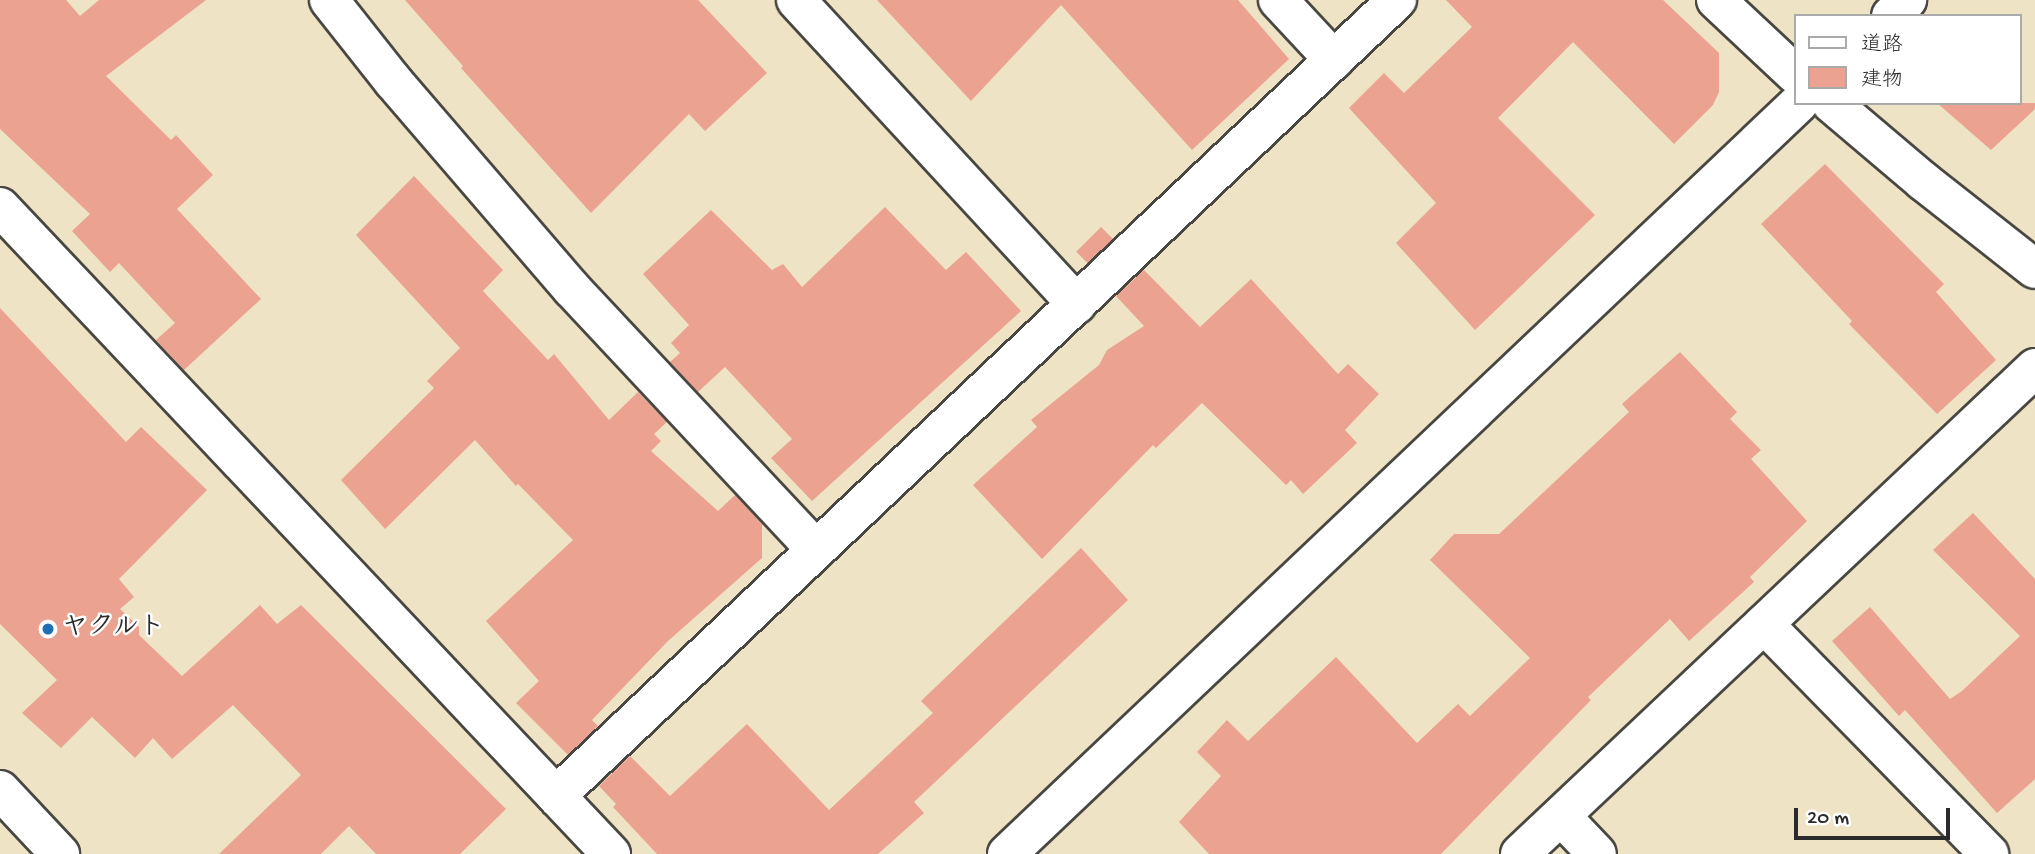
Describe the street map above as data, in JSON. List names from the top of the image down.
{
  "places": ["ヤクルト"],
  "legend": ["道路", "建物"],
  "scale_bar": "20 m"
}
